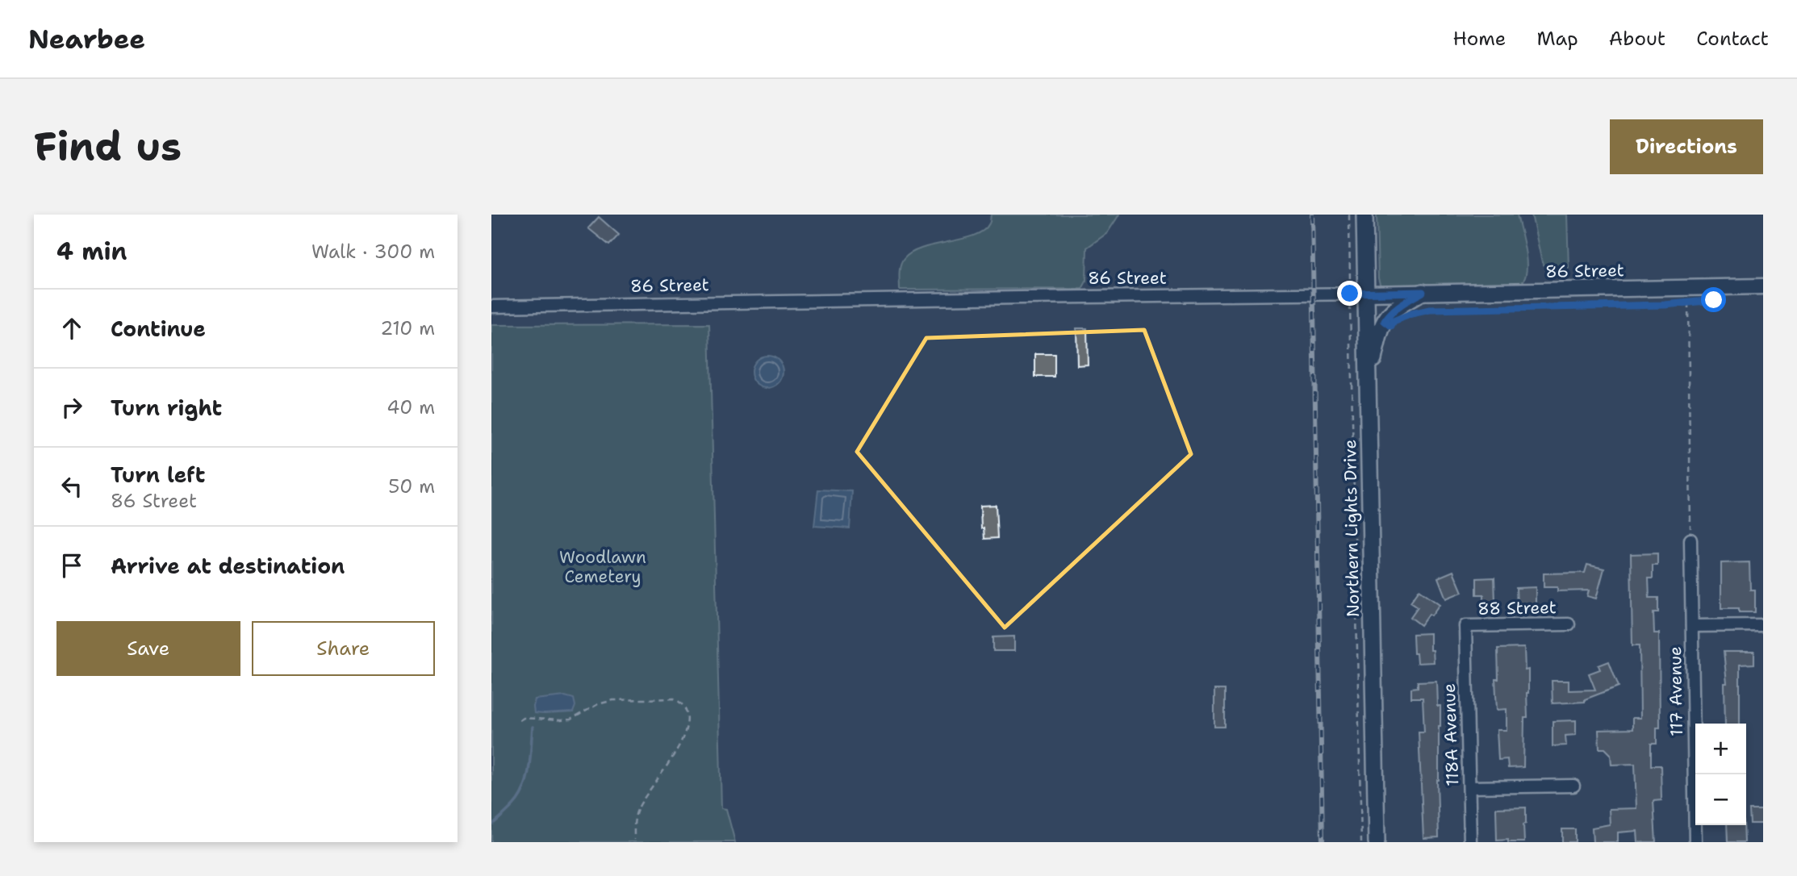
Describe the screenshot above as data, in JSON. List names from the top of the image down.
{
  "streets": {
    "main road": ["Northern Lights Drive"],
    "street": [
      "86 Street",
      "88 Street",
      "117 Avenue",
      "118A Avenue"
    ]
  },
  "crossings": [
    ["86 Street", "Northern Lights Drive"],
    ["88 Street", "118A Avenue"]
  ],
  "parks": ["Woodlawn Cemetery"],
  "page": {
    "header": "Nearbee",
    "nav": [
      "Home",
      "Map",
      "About",
      "Contact"
    ],
    "buttons": [
      "Directions",
      ["Save", "Share"]
    ],
    "title": "Find us",
    "heading": ["4 min", "Walk · 300 m"],
    "list": [
      ["Continue", "210 m"],
      ["Turn right", "40 m"],
      ["Turn left", "86 Street", "50 m"],
      "Arrive at destination"
    ],
    "map_buttons": ["+", "−"]
  }
}
